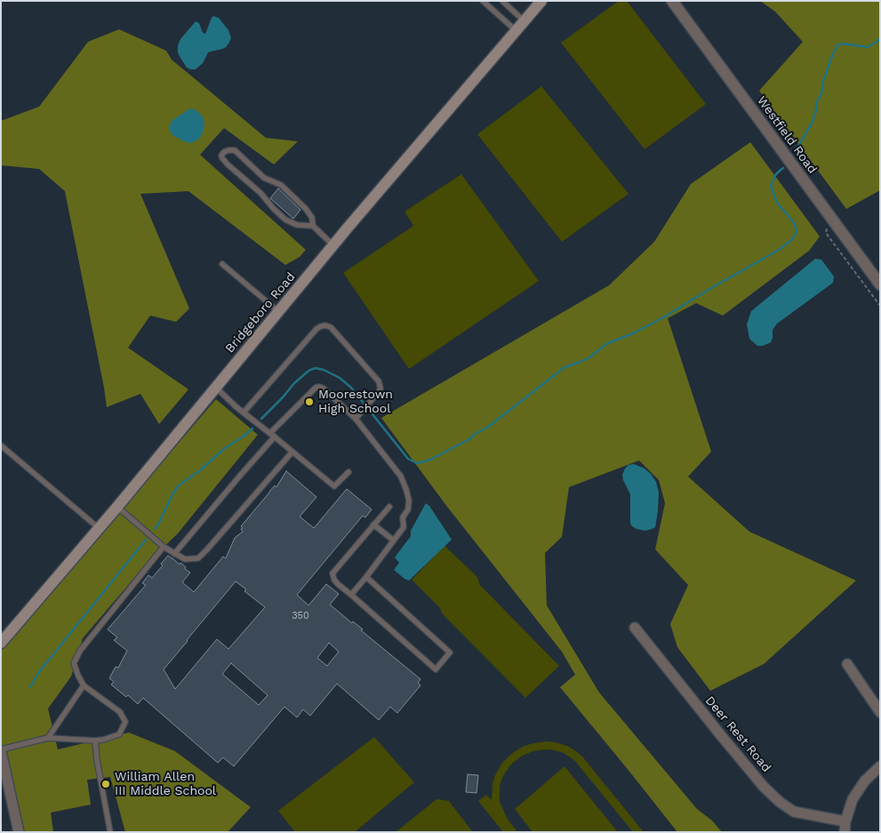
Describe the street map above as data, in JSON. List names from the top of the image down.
{
  "streets": {
    "main road": ["Bridgeboro Road"],
    "street": ["Westfield Road", "Deer Rest Road"]
  },
  "places": ["Moorestown High School", "William Allen III Middle School"],
  "house_numbers": ["350"]
}
